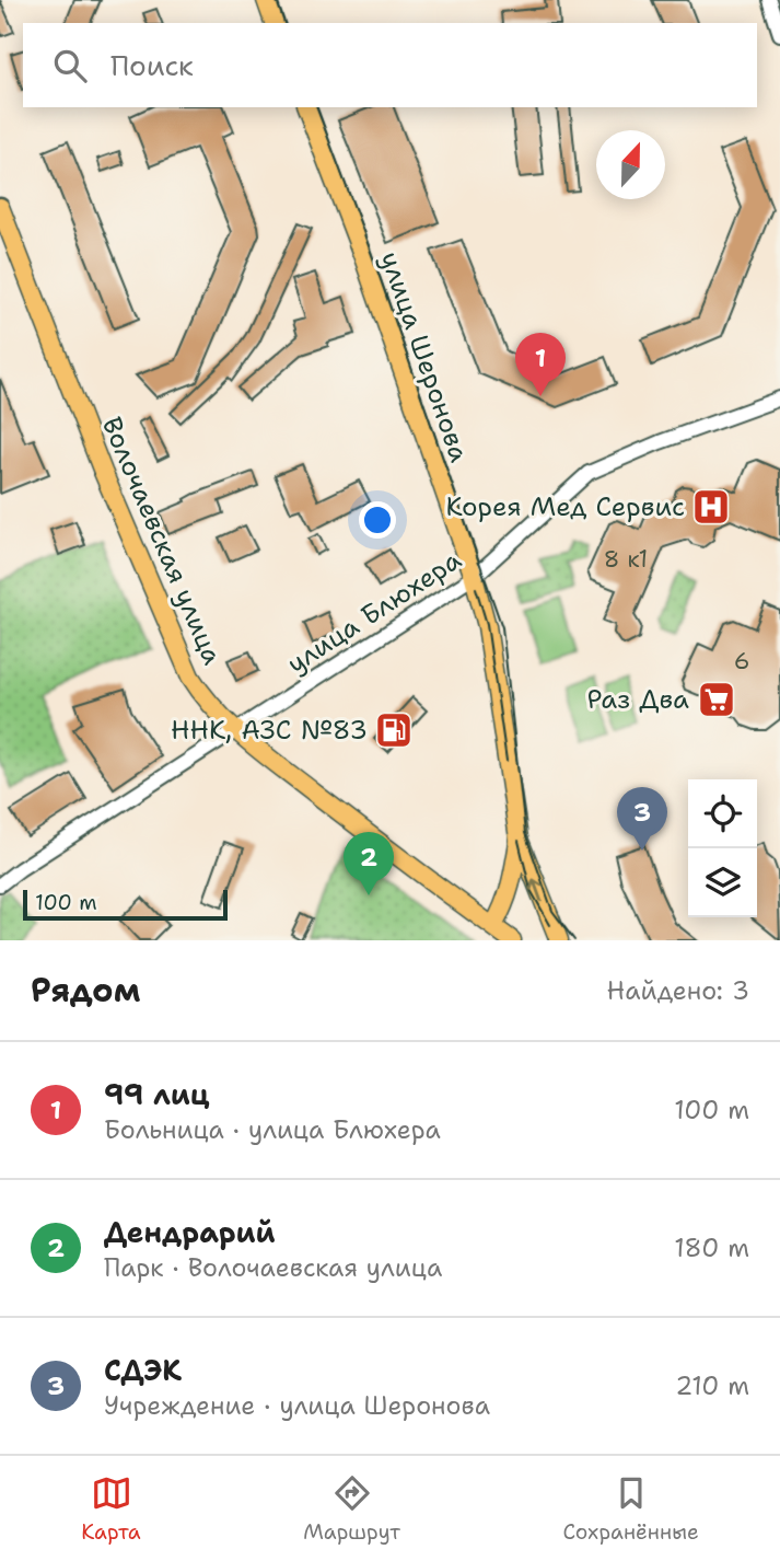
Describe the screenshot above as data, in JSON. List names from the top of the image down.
{
  "streets": {
    "main road": ["улица Шеронова", "Волочаевская улица"],
    "street": ["улица Блюхера"]
  },
  "crossings": [
    ["улица Шеронова", "улица Блюхера"],
    ["Волочаевская улица", "улица Блюхера"]
  ],
  "places": {
    "hospital": ["Корея Мед Сервис"],
    "supermarket": ["Раз Два"],
    "fuel station": ["ННК, АЗС №83"]
  },
  "house_numbers": ["8 к1", "6"],
  "scale_bar": "100 m",
  "north": "top",
  "page": {
    "search": "Поиск",
    "pins": ["1", "3", "2"],
    "scale": "100 m",
    "heading": ["Рядом", "Найдено: 3"],
    "list": [
      {
        "mark": "1",
        "name": "99 лиц",
        "note": "Больница · улица Блюхера",
        "value": "100 m"
      },
      {
        "mark": "2",
        "name": "Дендрарий",
        "note": "Парк · Волочаевская улица",
        "value": "180 m"
      },
      {
        "mark": "3",
        "name": "СДЭК",
        "note": "Учреждение · улица Шеронова",
        "value": "210 m"
      }
    ],
    "nav": ["Карта", "Маршрут", "Сохранённые"]
  }
}
